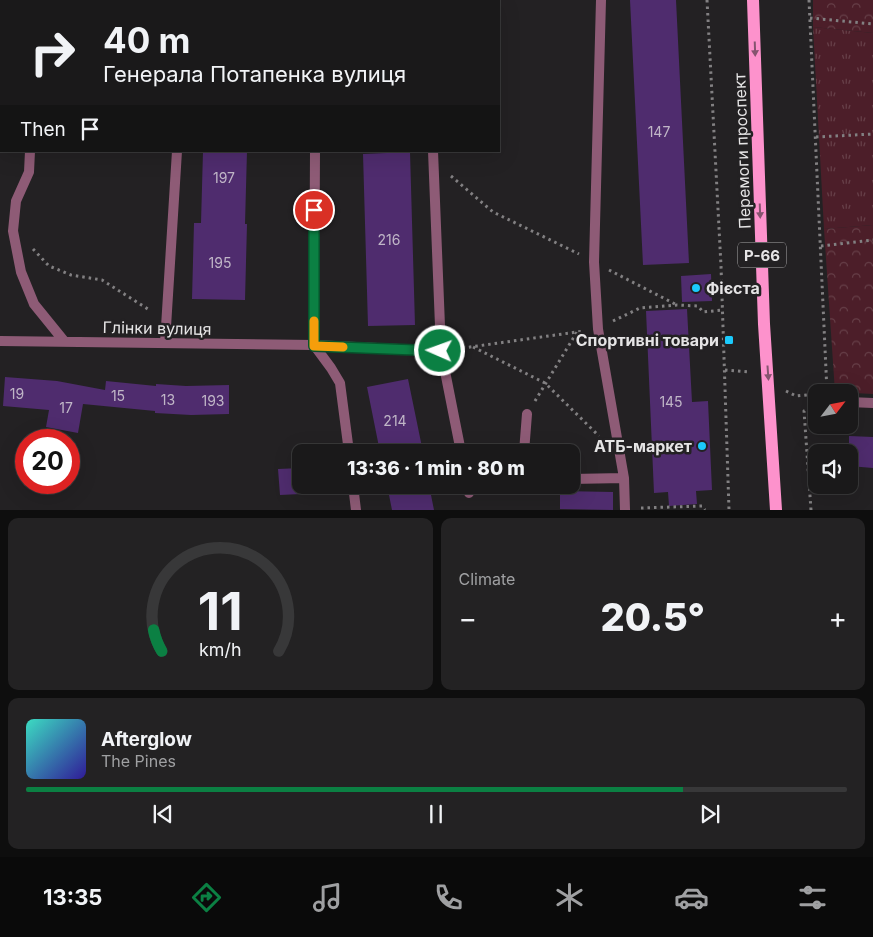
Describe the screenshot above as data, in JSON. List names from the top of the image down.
{
  "streets": {
    "main road": ["Перемоги проспект", "Р-66"],
    "street": ["Глінки вулиця"]
  },
  "one_way": ["Перемоги проспект"],
  "places": {
    "other": ["Фієста", "АТБ-маркет"],
    "transit": ["Спортивні товари"]
  },
  "house_numbers": [
    "147",
    "197",
    "216",
    "195",
    "19",
    "15",
    "13",
    "193",
    "145",
    "17",
    "214"
  ],
  "north": "top right",
  "page": {
    "turn": ["40 m", "Генерала Потапенка вулиця"],
    "then": "Then",
    "limit": "20",
    "trip": "13:36 · 1 min · 80 m",
    "tile": "Climate",
    "heat": ["−", "20.5°", "+"],
    "song": ["Afterglow", "The Pines"],
    "tabs": "13:35",
    "gauge": ["11", "km/h"]
  }
}
